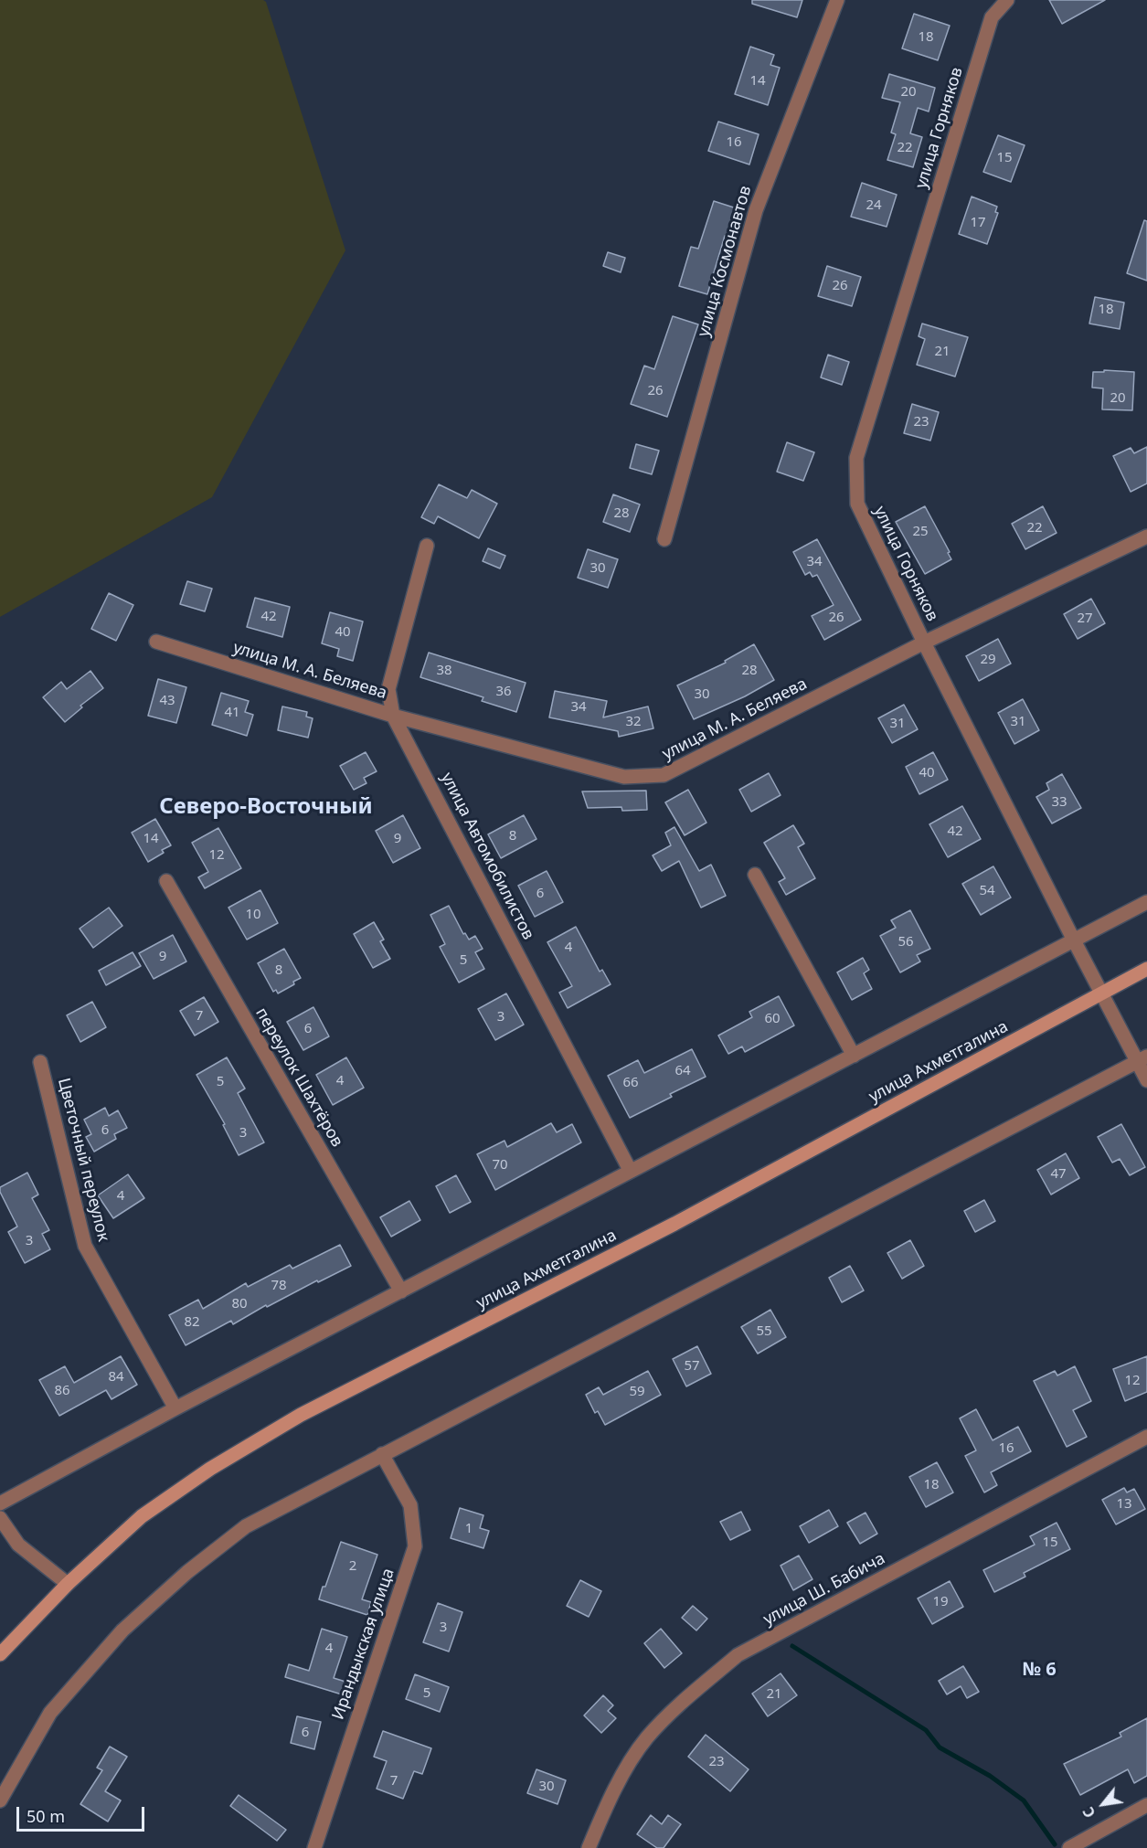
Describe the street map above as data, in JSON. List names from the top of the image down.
{
  "streets": {
    "main road": ["улица Ахметгалина"],
    "street": [
      "улица Горняков",
      "улица Космонавтов",
      "улица М. А. Беляева",
      "улица Автомобилистов",
      "переулок Шахтёров",
      "Цветочный переулок",
      "улица Ш. Бабича",
      "Ирандыкская улица"
    ]
  },
  "crossings": [
    ["улица Горняков", "улица М. А. Беляева"],
    ["улица Горняков", "улица Ахметгалина"],
    ["улица М. А. Беляева", "улица Автомобилистов"]
  ],
  "districts": ["Северо-Восточный", "№ 6"],
  "house_numbers": [
    "18",
    "14",
    "20",
    "16",
    "22",
    "15",
    "24",
    "17",
    "26",
    "18",
    "21",
    "26",
    "20",
    "23",
    "28",
    "22",
    "25",
    "34",
    "30",
    "42",
    "26",
    "27",
    "40",
    "29",
    "38",
    "28",
    "36",
    "30",
    "43",
    "34",
    "41",
    "32",
    "31",
    "31",
    "40",
    "33",
    "42",
    "8",
    "14",
    "9",
    "12",
    "54",
    "6",
    "10",
    "56",
    "4",
    "9",
    "5",
    "8",
    "7",
    "3",
    "60",
    "6",
    "64",
    "4",
    "5",
    "66",
    "6",
    "3",
    "70",
    "47",
    "4",
    "3",
    "78",
    "80",
    "82",
    "55",
    "57",
    "84",
    "12",
    "86",
    "59",
    "16",
    "18",
    "13",
    "1",
    "15",
    "2",
    "19",
    "3",
    "4",
    "5",
    "21",
    "6",
    "23",
    "7",
    "30"
  ],
  "scale_bar": "50 m",
  "north": "bottom left"
}
